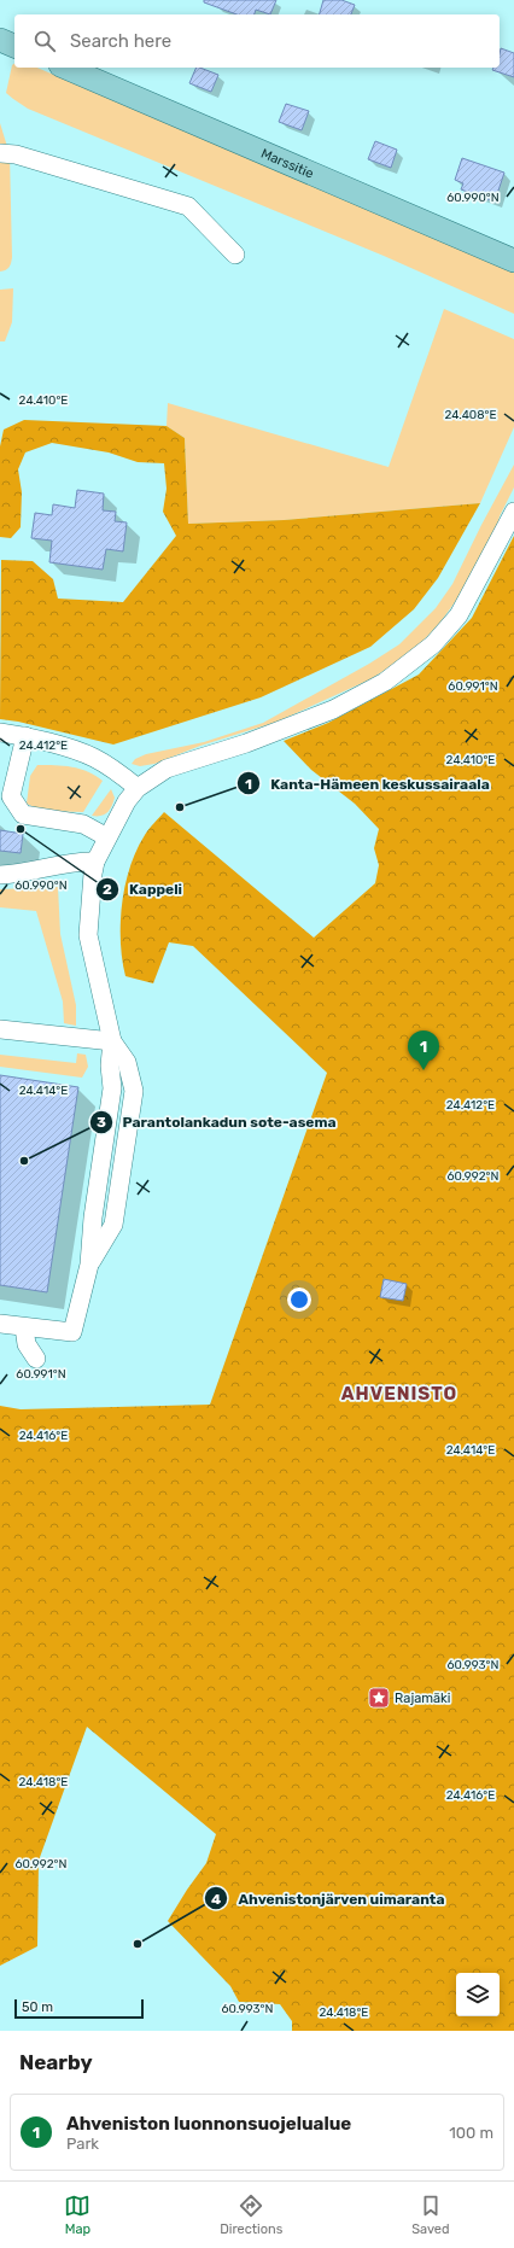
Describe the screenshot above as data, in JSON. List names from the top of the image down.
{
  "streets": {
    "main road": ["Marssitie"]
  },
  "districts": ["AHVENISTO"],
  "places": {
    "other": [
      "Kanta-Hämeen keskussairaala",
      "Kappeli",
      "Parantolankadun sote-asema",
      "Ahvenistonjärven uimaranta"
    ],
    "place": ["Rajamäki"]
  },
  "scale_bar": "50 m",
  "page": {
    "search": "Search here",
    "pins": "1",
    "scale": "50 m",
    "heading": "Nearby",
    "list": [
      {
        "mark": "1",
        "name": "Ahveniston luonnonsuojelualue",
        "note": "Park",
        "value": "100 m"
      }
    ],
    "nav": ["Map", "Directions", "Saved"]
  },
  "coordinates": [
    "60.990°N",
    "24.410°E",
    "24.408°E",
    "60.991°N",
    "24.412°E",
    "24.414°E",
    "60.992°N",
    "24.416°E",
    "60.993°N",
    "24.418°E"
  ]
}
